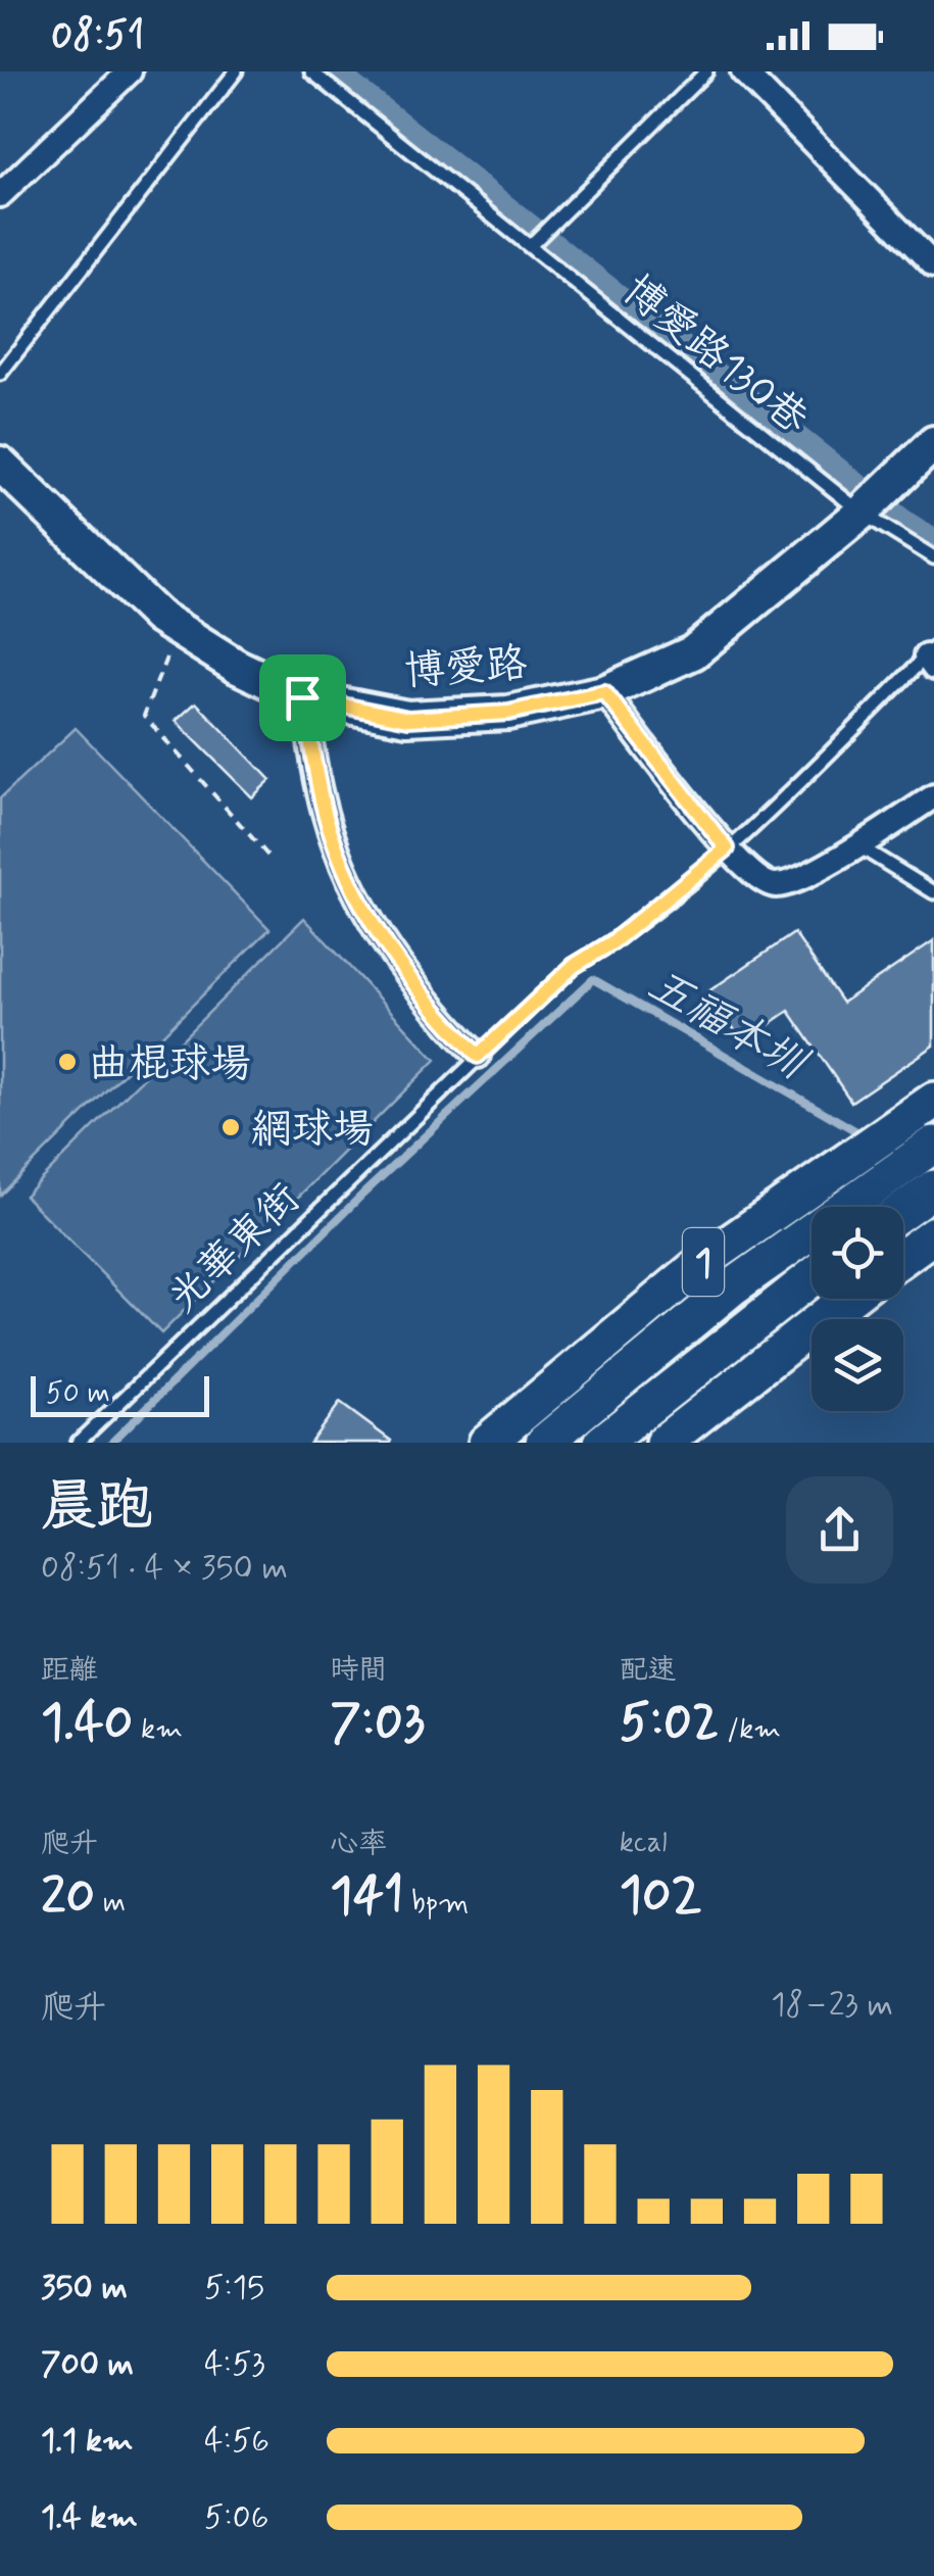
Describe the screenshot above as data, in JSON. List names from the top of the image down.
{
  "streets": {
    "main road": ["1"],
    "street": ["博愛路"],
    "lane": ["博愛路130巷", "光華東街"]
  },
  "crossings": [
    ["博愛路130巷", "博愛路"]
  ],
  "water": ["五福本圳"],
  "places": ["曲棍球場", "網球場"],
  "scale_bar": "50 m",
  "page": {
    "status": "08:51",
    "scale": "50 m",
    "heading": ["晨跑", "08:51 · 4 × 350 m"],
    "stats": [
      ["距離", "1.40 km"],
      ["時間", "7:03"],
      ["配速", "5:02 /km"],
      ["爬升", "20 m"],
      ["心率", "141 bpm"],
      ["kcal", "102"]
    ],
    "chart": ["爬升", "18–23 m"],
    "list": [
      {
        "name": "350 m",
        "note": "5:15"
      },
      {
        "name": "700 m",
        "note": "4:53"
      },
      {
        "name": "1.1 km",
        "note": "4:56"
      },
      {
        "name": "1.4 km",
        "note": "5:06"
      }
    ]
  }
}
